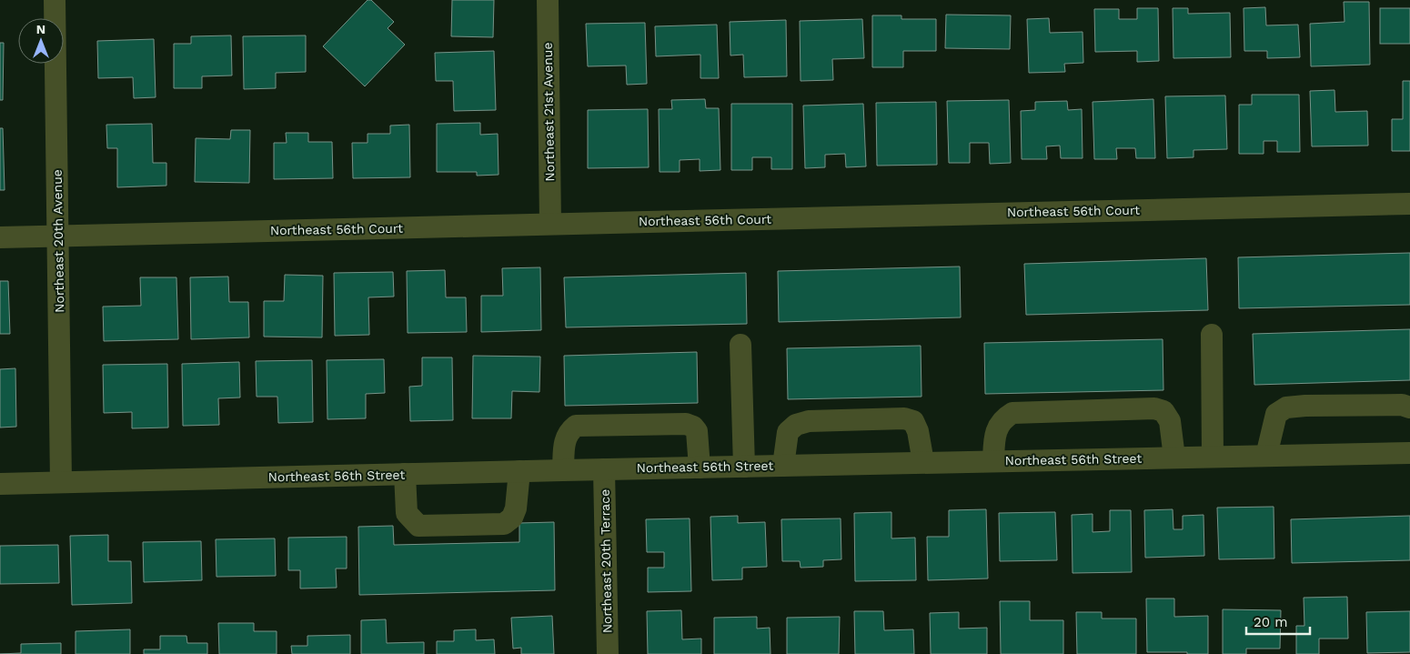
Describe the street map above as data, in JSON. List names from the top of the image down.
{
  "streets": {
    "street": [
      "Northeast 21st Avenue",
      "Northeast 56th Court",
      "Northeast 20th Avenue",
      "Northeast 56th Street",
      "Northeast 20th Terrace"
    ]
  },
  "crossings": [
    ["Northeast 21st Avenue", "Northeast 56th Court"],
    ["Northeast 56th Court", "Northeast 20th Avenue"],
    ["Northeast 20th Avenue", "Northeast 56th Street"],
    ["Northeast 56th Street", "Northeast 20th Terrace"]
  ],
  "scale_bar": "20 m",
  "north": "top"
}
